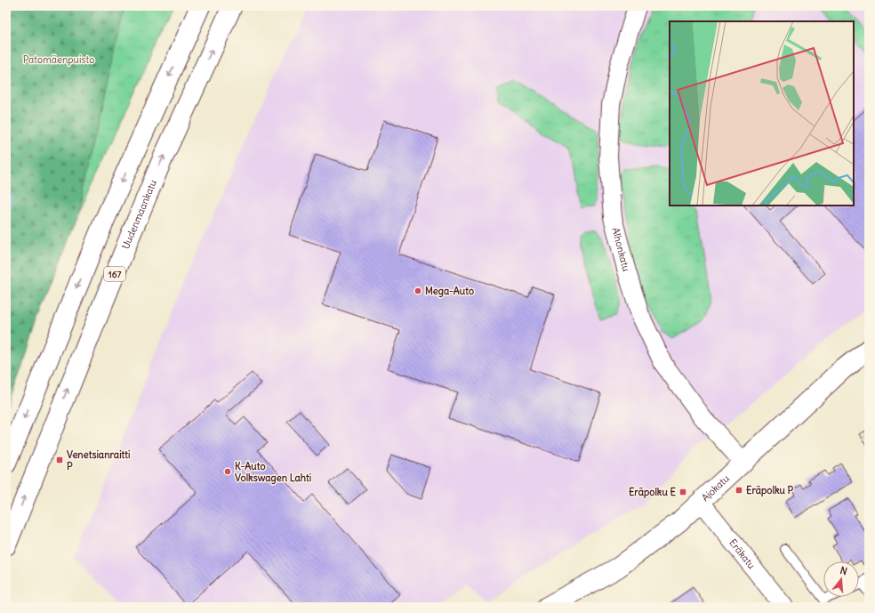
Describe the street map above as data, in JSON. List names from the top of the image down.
{
  "streets": {
    "main road": ["Uudenmaankatu", "167", "Ajokatu"],
    "street": ["Alhonkatu", "Eräkatu"]
  },
  "crossings": [
    ["Alhonkatu", "Ajokatu"],
    ["Ajokatu", "Eräkatu"]
  ],
  "parks": ["Patomäenpuisto"],
  "places": {
    "other": ["Mega-Auto", "K-Auto Volkswagen Lahti"],
    "transit": ["Venetsianraitti P", "Eräpolku P", "Eräpolku E"]
  },
  "north": "top"
}
